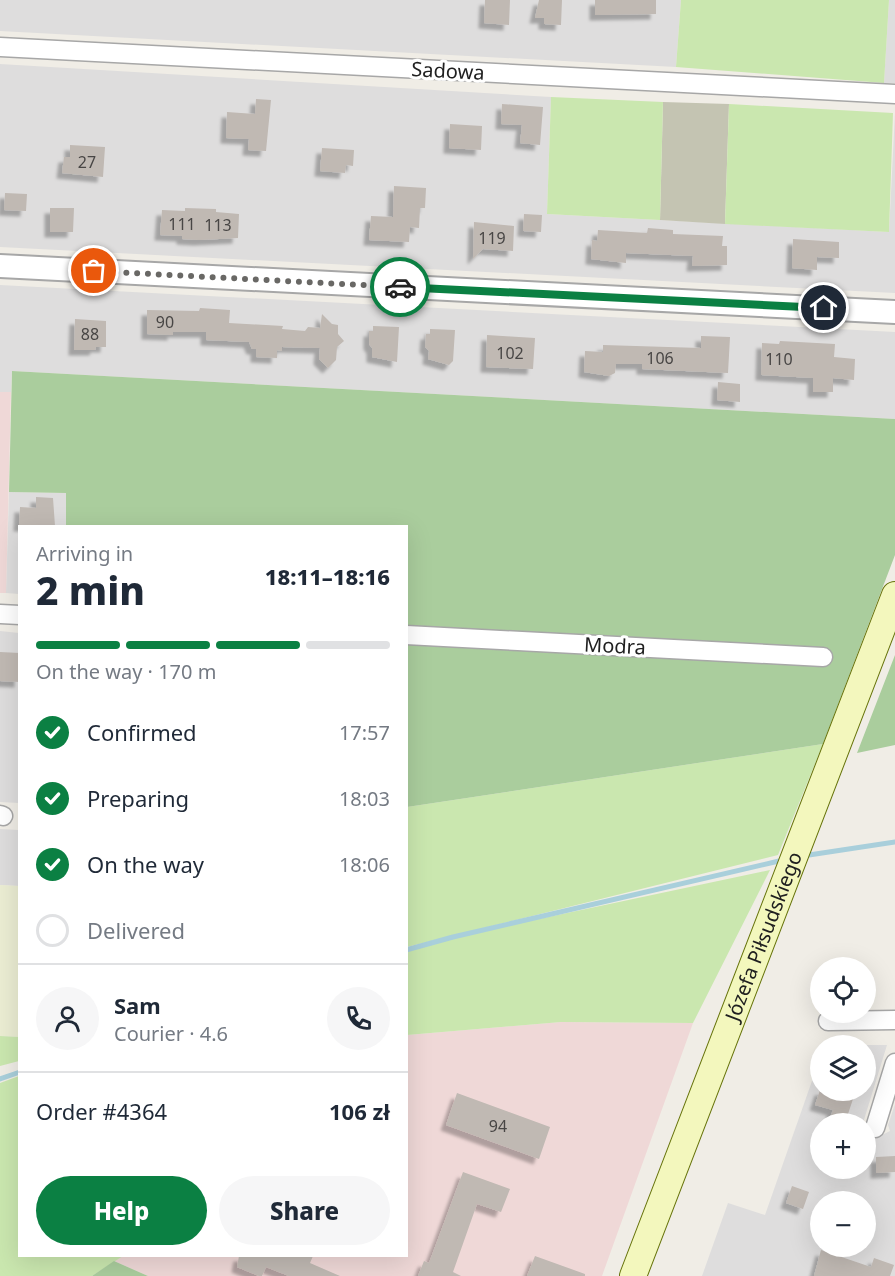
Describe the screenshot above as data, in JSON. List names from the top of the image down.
{
  "streets": {
    "main road": ["Józefa Piłsudskiego"],
    "street": ["Sadowa", "Modra"]
  },
  "house_numbers": [
    "27",
    "111",
    "113",
    "119",
    "90",
    "88",
    "102",
    "106",
    "110",
    "94"
  ],
  "page": {
    "heading": ["2 min", "Arriving in", "18:11–18:16"],
    "panel": [
      "Sam",
      "Courier · 4.6",
      "Order #4364",
      "106 zł"
    ],
    "bar": "On the way · 170 m",
    "list": [
      ["Confirmed", "17:57"],
      ["Preparing", "18:03"],
      ["On the way", "18:06"],
      "Delivered"
    ],
    "map_buttons": ["+", "−"],
    "buttons": ["Help", "Share"]
  }
}
